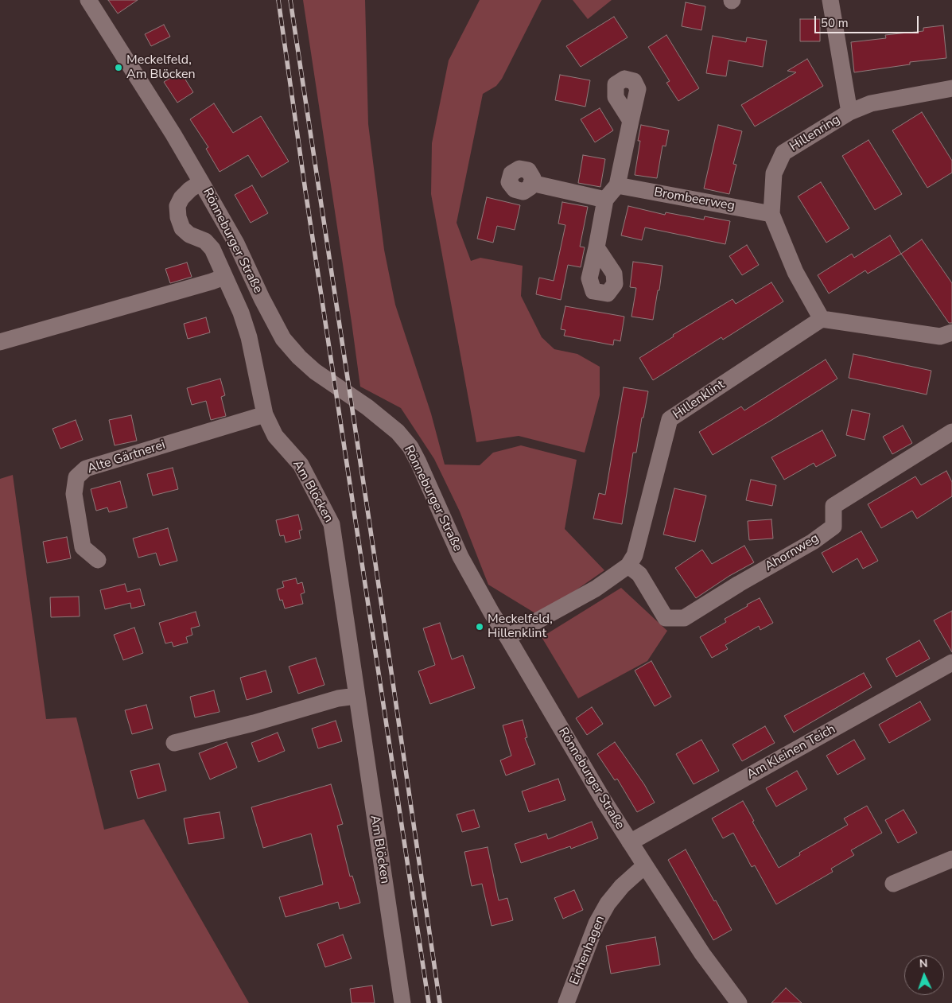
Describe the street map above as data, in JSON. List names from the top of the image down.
{
  "streets": {
    "street": [
      "Hillenring",
      "Brombeerweg",
      "Rönneburger Straße",
      "Hillenklint",
      "Alte Gärtnerei",
      "Am Blöcken",
      "Ahornweg",
      "Am Kleinen Teich",
      "Eichenhagen"
    ]
  },
  "crossings": [
    ["Hillenring", "Brombeerweg"],
    ["Hillenring", "Hillenklint"],
    ["Rönneburger Straße", "Hillenklint"],
    ["Rönneburger Straße", "Am Blöcken"],
    ["Rönneburger Straße", "Am Kleinen Teich"],
    ["Rönneburger Straße", "Eichenhagen"],
    ["Hillenklint", "Ahornweg"],
    ["Alte Gärtnerei", "Am Blöcken"]
  ],
  "places": ["Meckelfeld, Am Blöcken", "Meckelfeld, Hillenklint"],
  "scale_bar": "50 m",
  "north": "top"
}
